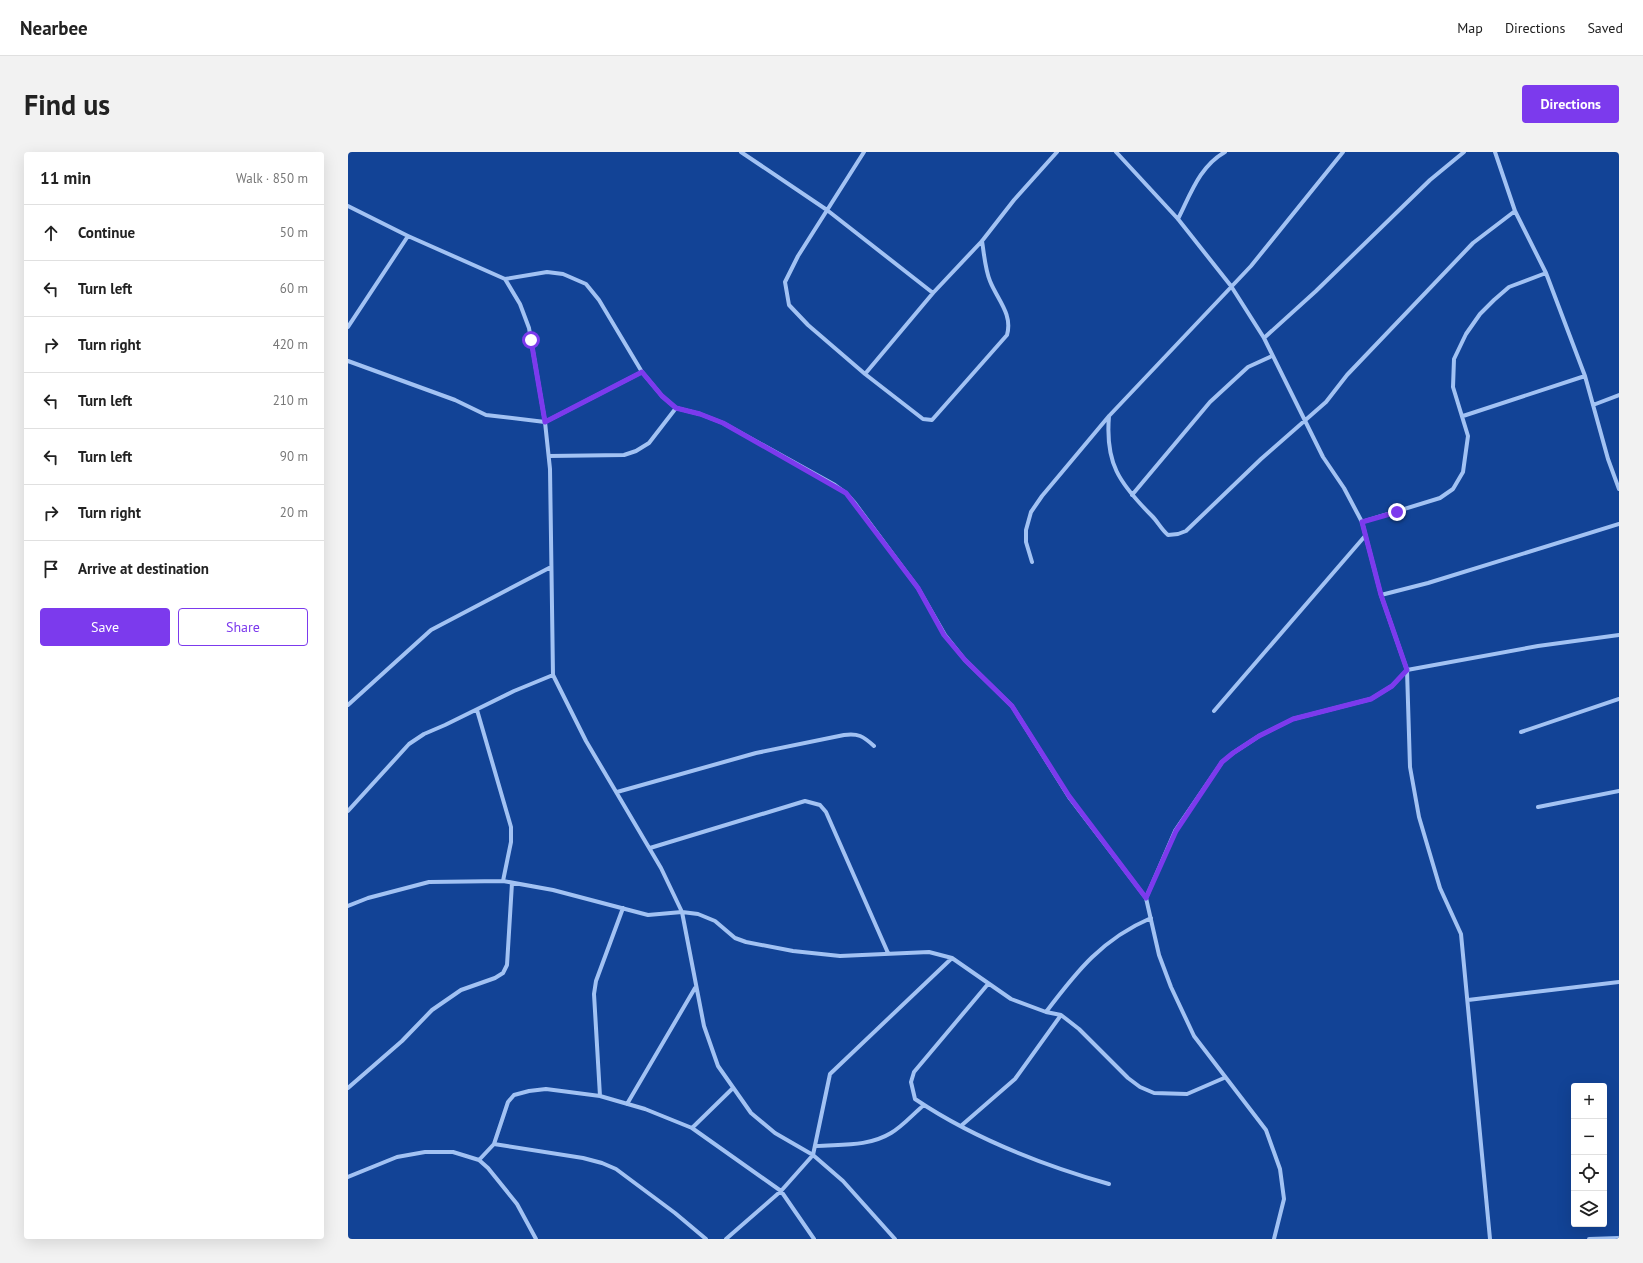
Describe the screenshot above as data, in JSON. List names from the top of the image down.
{
  "page": {
    "header": "Nearbee",
    "nav": ["Map", "Directions", "Saved"],
    "buttons": [
      "Directions",
      ["Save", "Share"]
    ],
    "title": "Find us",
    "heading": ["11 min", "Walk · 850 m"],
    "list": [
      ["Continue", "50 m"],
      ["Turn left", "60 m"],
      ["Turn right", "420 m"],
      ["Turn left", "210 m"],
      ["Turn left", "90 m"],
      ["Turn right", "20 m"],
      "Arrive at destination"
    ],
    "map_buttons": ["+", "−"]
  }
}
